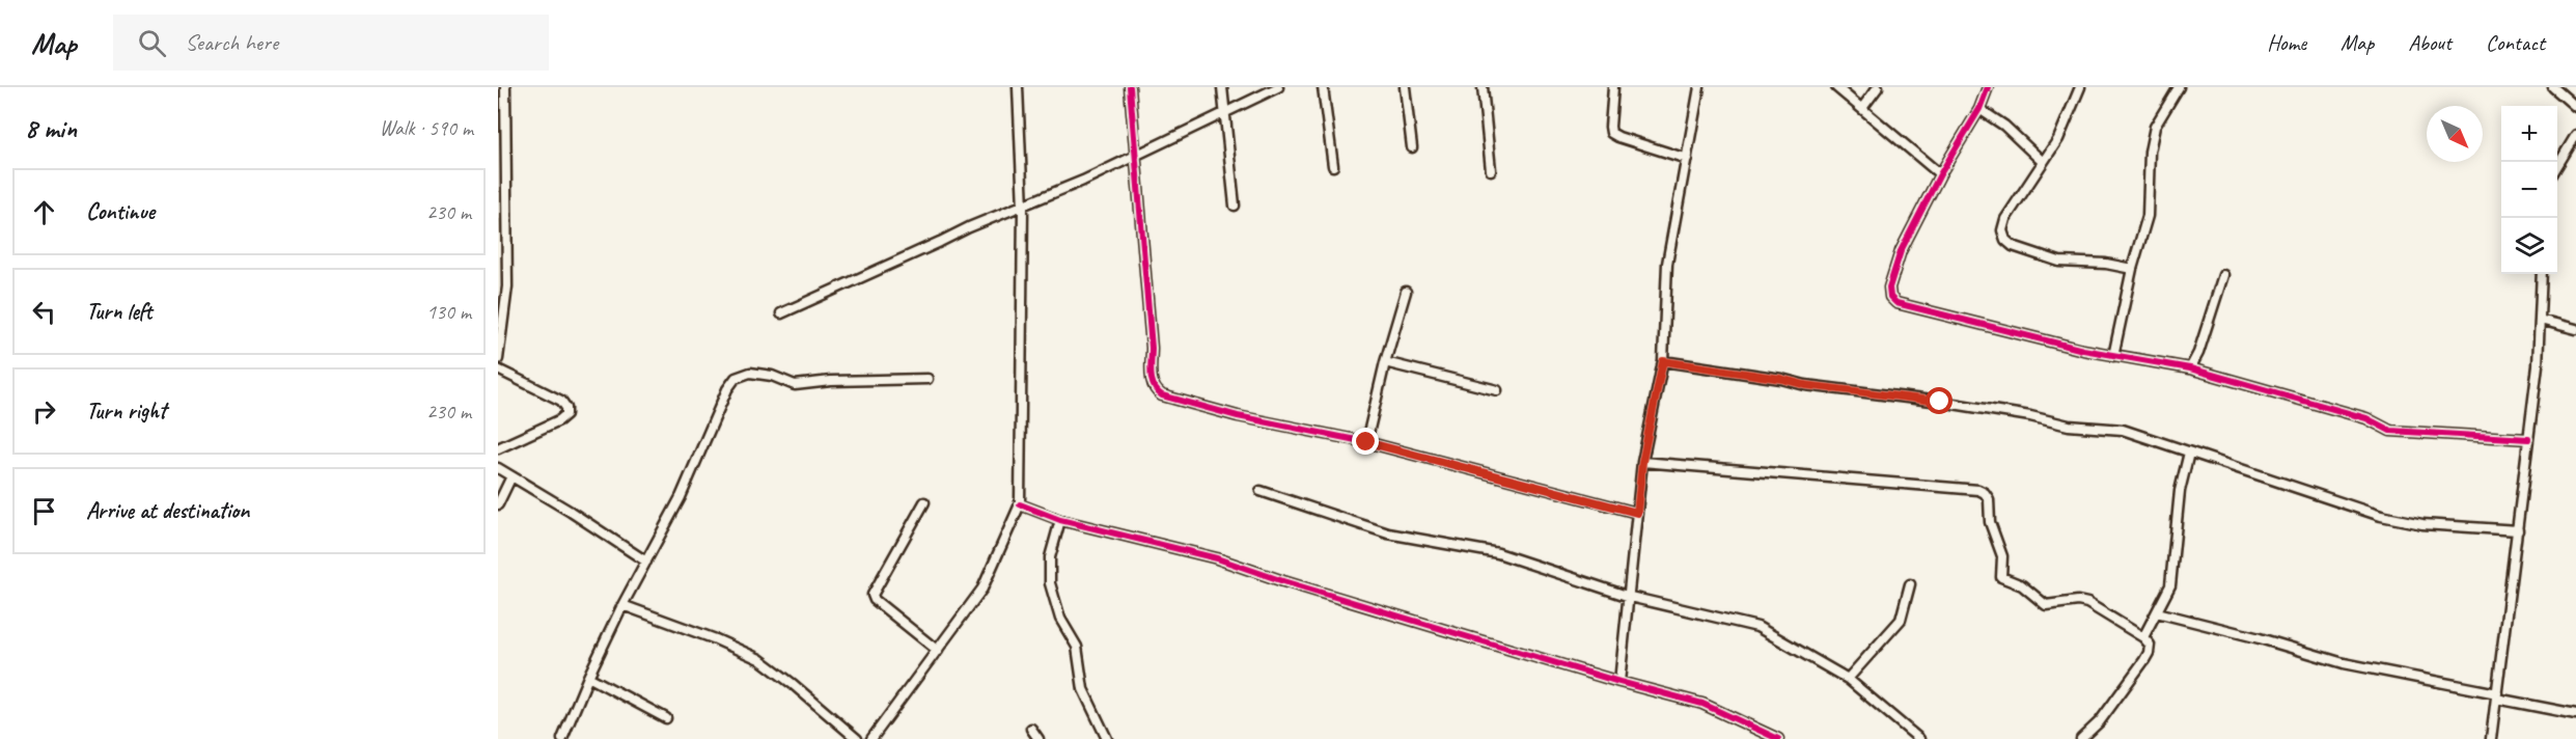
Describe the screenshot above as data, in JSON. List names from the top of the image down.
{
  "north": "bottom right",
  "page": {
    "header": "Map",
    "search": "Search here",
    "nav": [
      "Home",
      "Map",
      "About",
      "Contact"
    ],
    "heading": ["8 min", "Walk · 590 m"],
    "map_buttons": ["+", "−"],
    "list": [
      ["Continue", "230 m"],
      ["Turn left", "130 m"],
      ["Turn right", "230 m"],
      "Arrive at destination"
    ]
  }
}
